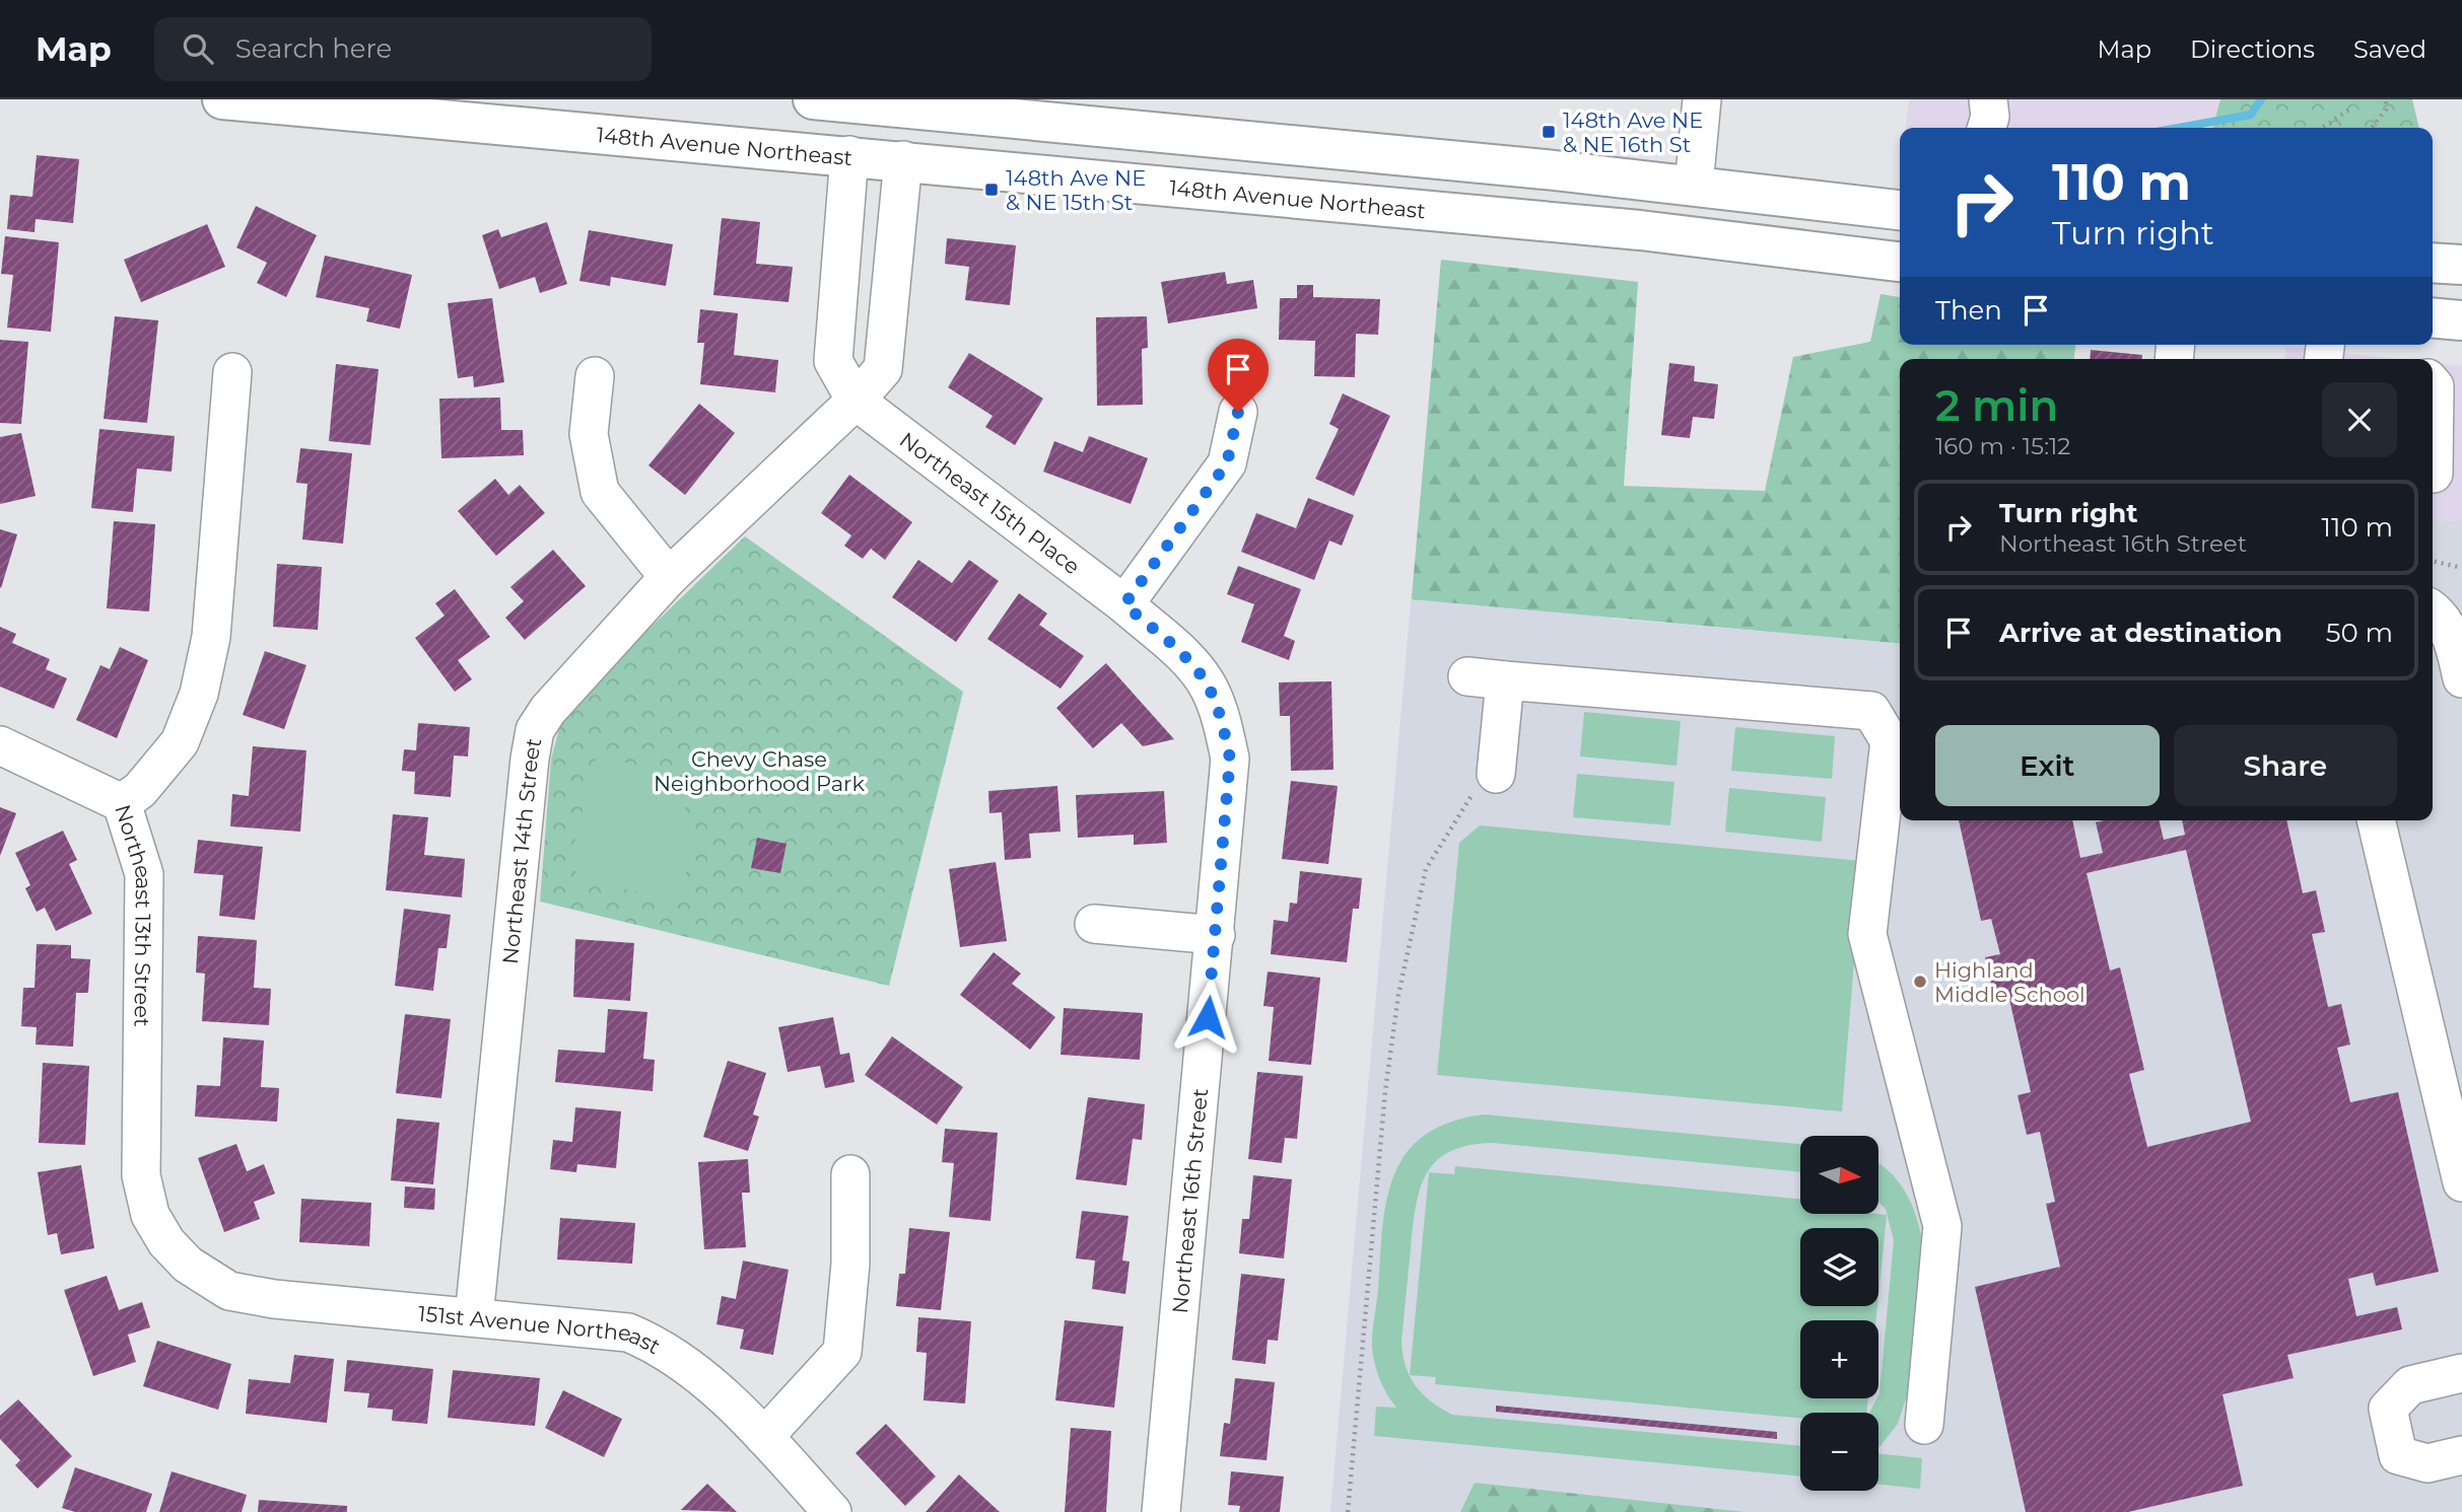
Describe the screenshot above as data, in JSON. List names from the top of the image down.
{
  "streets": {
    "main road": ["148th Avenue Northeast"],
    "street": [
      "Northeast 15th Place",
      "Northeast 14th Street",
      "Northeast 13th Street",
      "Northeast 16th Street",
      "151st Avenue Northeast"
    ]
  },
  "crossings": [
    ["148th Avenue Northeast", "Northeast 14th Street"],
    ["Northeast 15th Place", "Northeast 14th Street"],
    ["Northeast 15th Place", "Northeast 16th Street"],
    ["Northeast 14th Street", "151st Avenue Northeast"],
    ["Northeast 13th Street", "151st Avenue Northeast"]
  ],
  "parks": ["Chevy Chase Neighborhood Park"],
  "places": {
    "transit": ["148th Ave NE & NE 16th St", "148th Ave NE & NE 15th St"],
    "other": ["Highland Middle School"]
  },
  "north": "right",
  "page": {
    "header": "Map",
    "search": "Search here",
    "nav": ["Map", "Directions", "Saved"],
    "turn": ["110 m", "Turn right"],
    "then": "Then",
    "heading": ["2 min", "160 m · 15:12"],
    "list": [
      {
        "name": "Turn right",
        "note": "Northeast 16th Street",
        "value": "110 m"
      },
      {
        "name": "Arrive at destination",
        "value": "50 m"
      }
    ],
    "buttons": ["Exit", "Share"],
    "map_buttons": ["+", "−"]
  }
}
